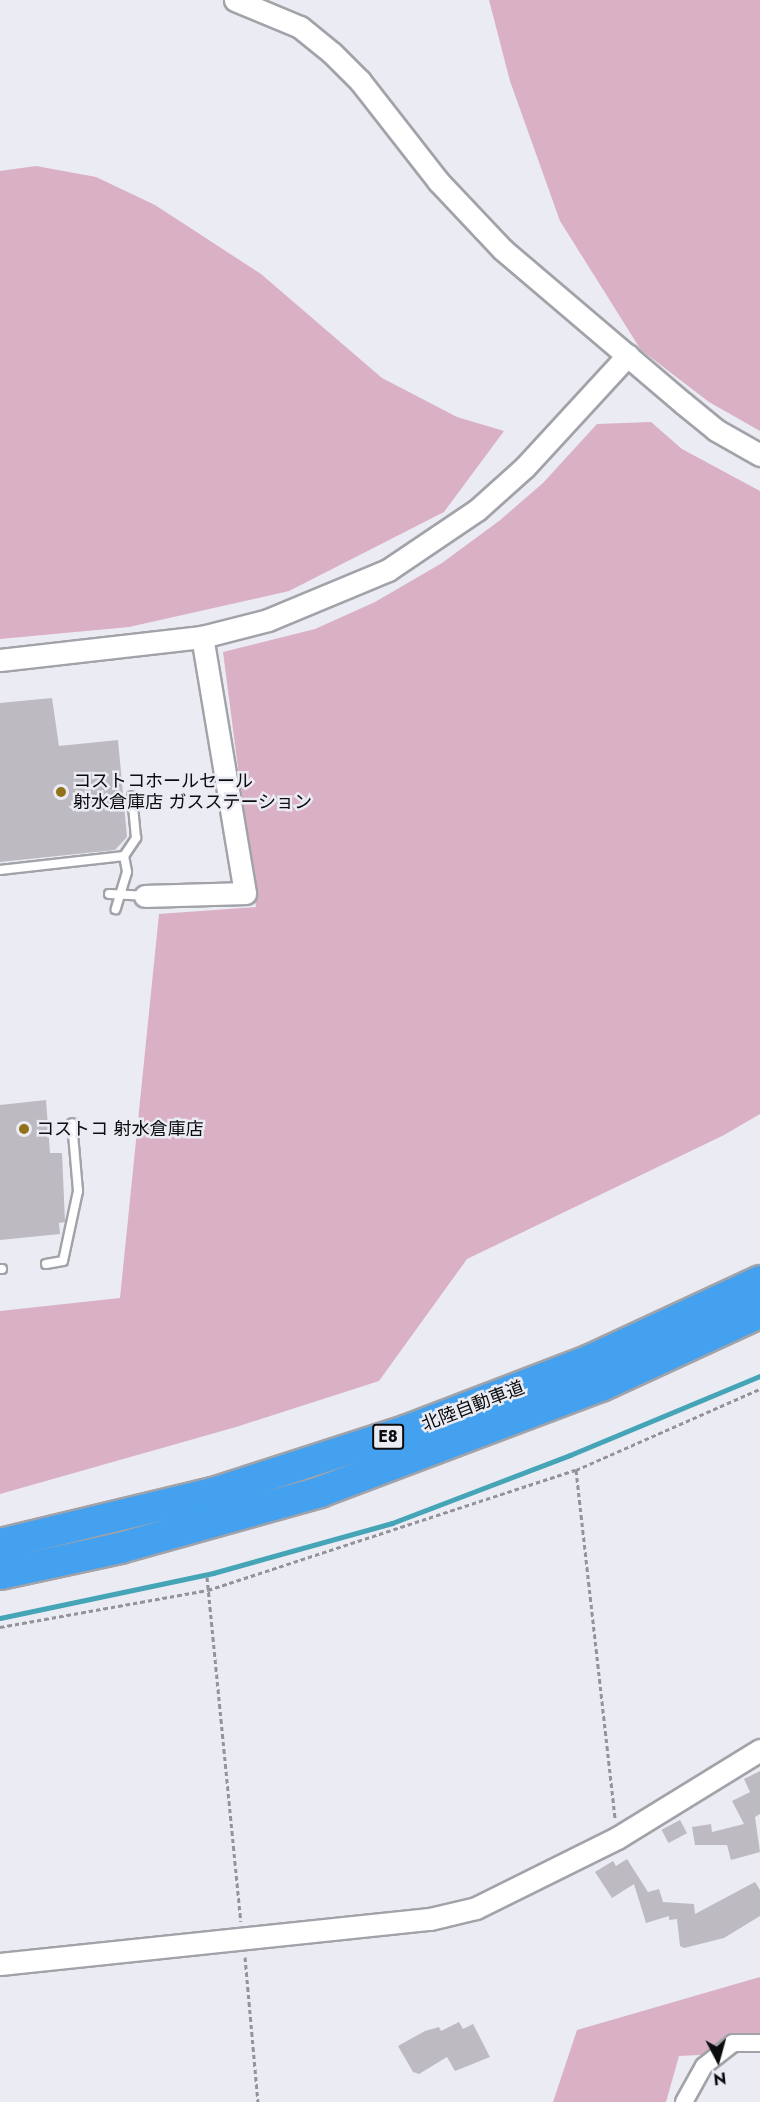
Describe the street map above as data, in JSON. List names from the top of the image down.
{
  "streets": {
    "highway": ["北陸自動車道", "E8"]
  },
  "places": ["コストコホールセール 射水倉庫店 ガスステーション", "コストコ 射水倉庫店"],
  "north": "bottom"
}
